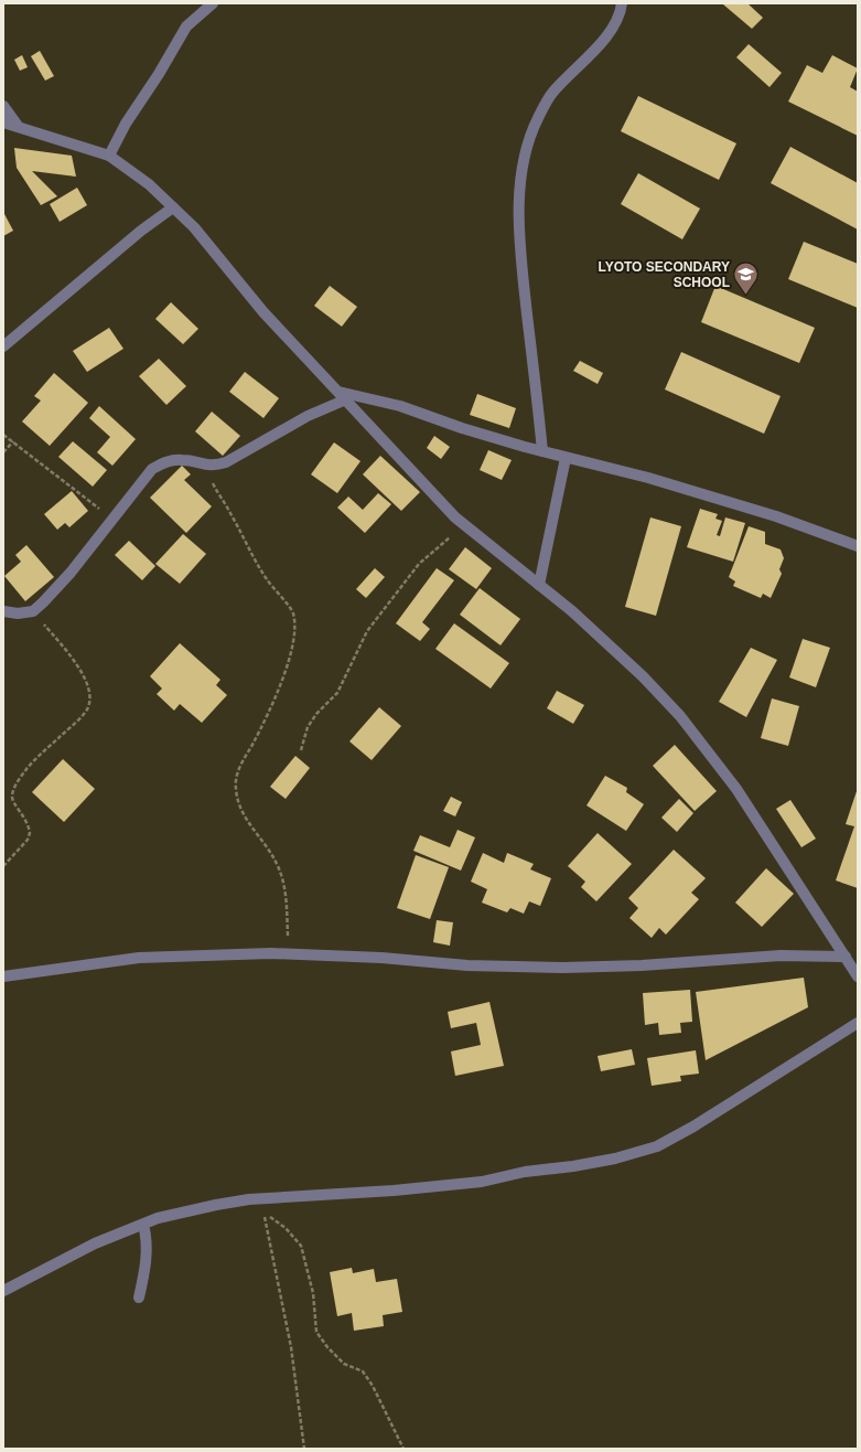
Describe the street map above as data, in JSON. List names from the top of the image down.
{
  "places": {
    "school or university": ["LYOTO SECONDARY SCHOOL"]
  }
}
